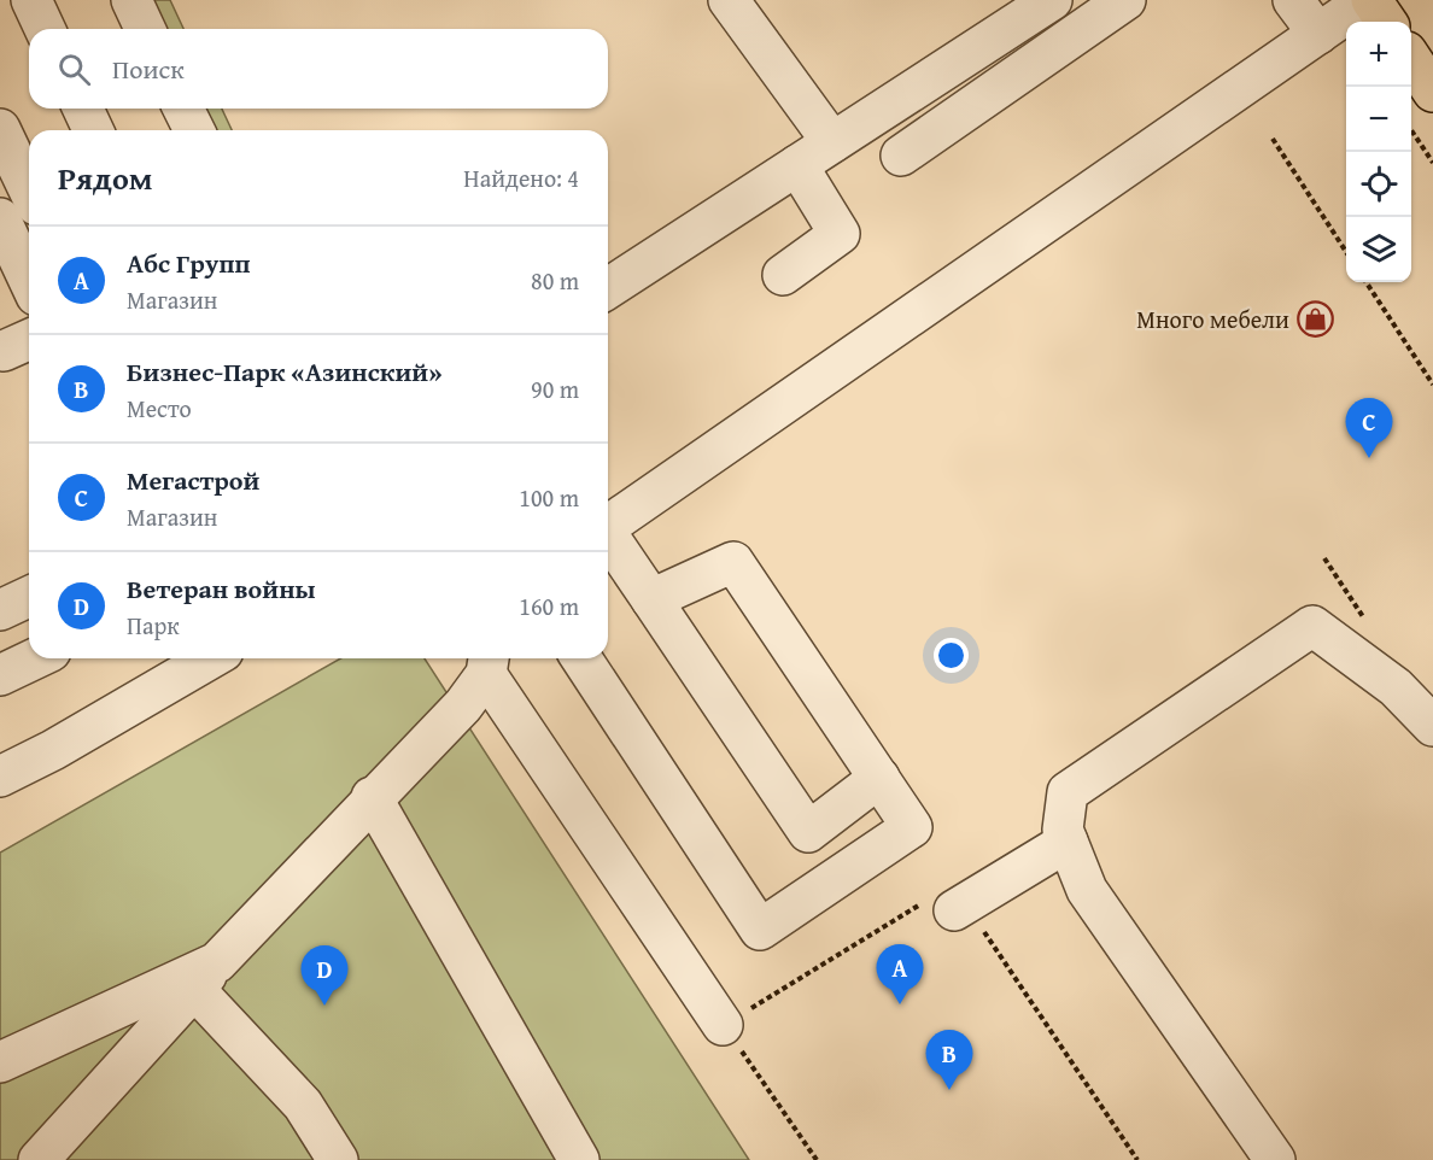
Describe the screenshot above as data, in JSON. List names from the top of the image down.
{
  "places": {
    "shop": ["Много мебели"]
  },
  "page": {
    "map_buttons": ["+", "−"],
    "search": "Поиск",
    "heading": ["Рядом", "Найдено: 4"],
    "list": [
      {
        "mark": "A",
        "name": "Абс Групп",
        "note": "Магазин",
        "value": "80 m"
      },
      {
        "mark": "B",
        "name": "Бизнес-Парк «Азинский»",
        "note": "Место",
        "value": "90 m"
      },
      {
        "mark": "C",
        "name": "Мегастрой",
        "note": "Магазин",
        "value": "100 m"
      },
      {
        "mark": "D",
        "name": "Ветеран войны",
        "note": "Парк",
        "value": "160 m"
      }
    ],
    "pins": [
      "C",
      "A",
      "D",
      "B"
    ]
  }
}
